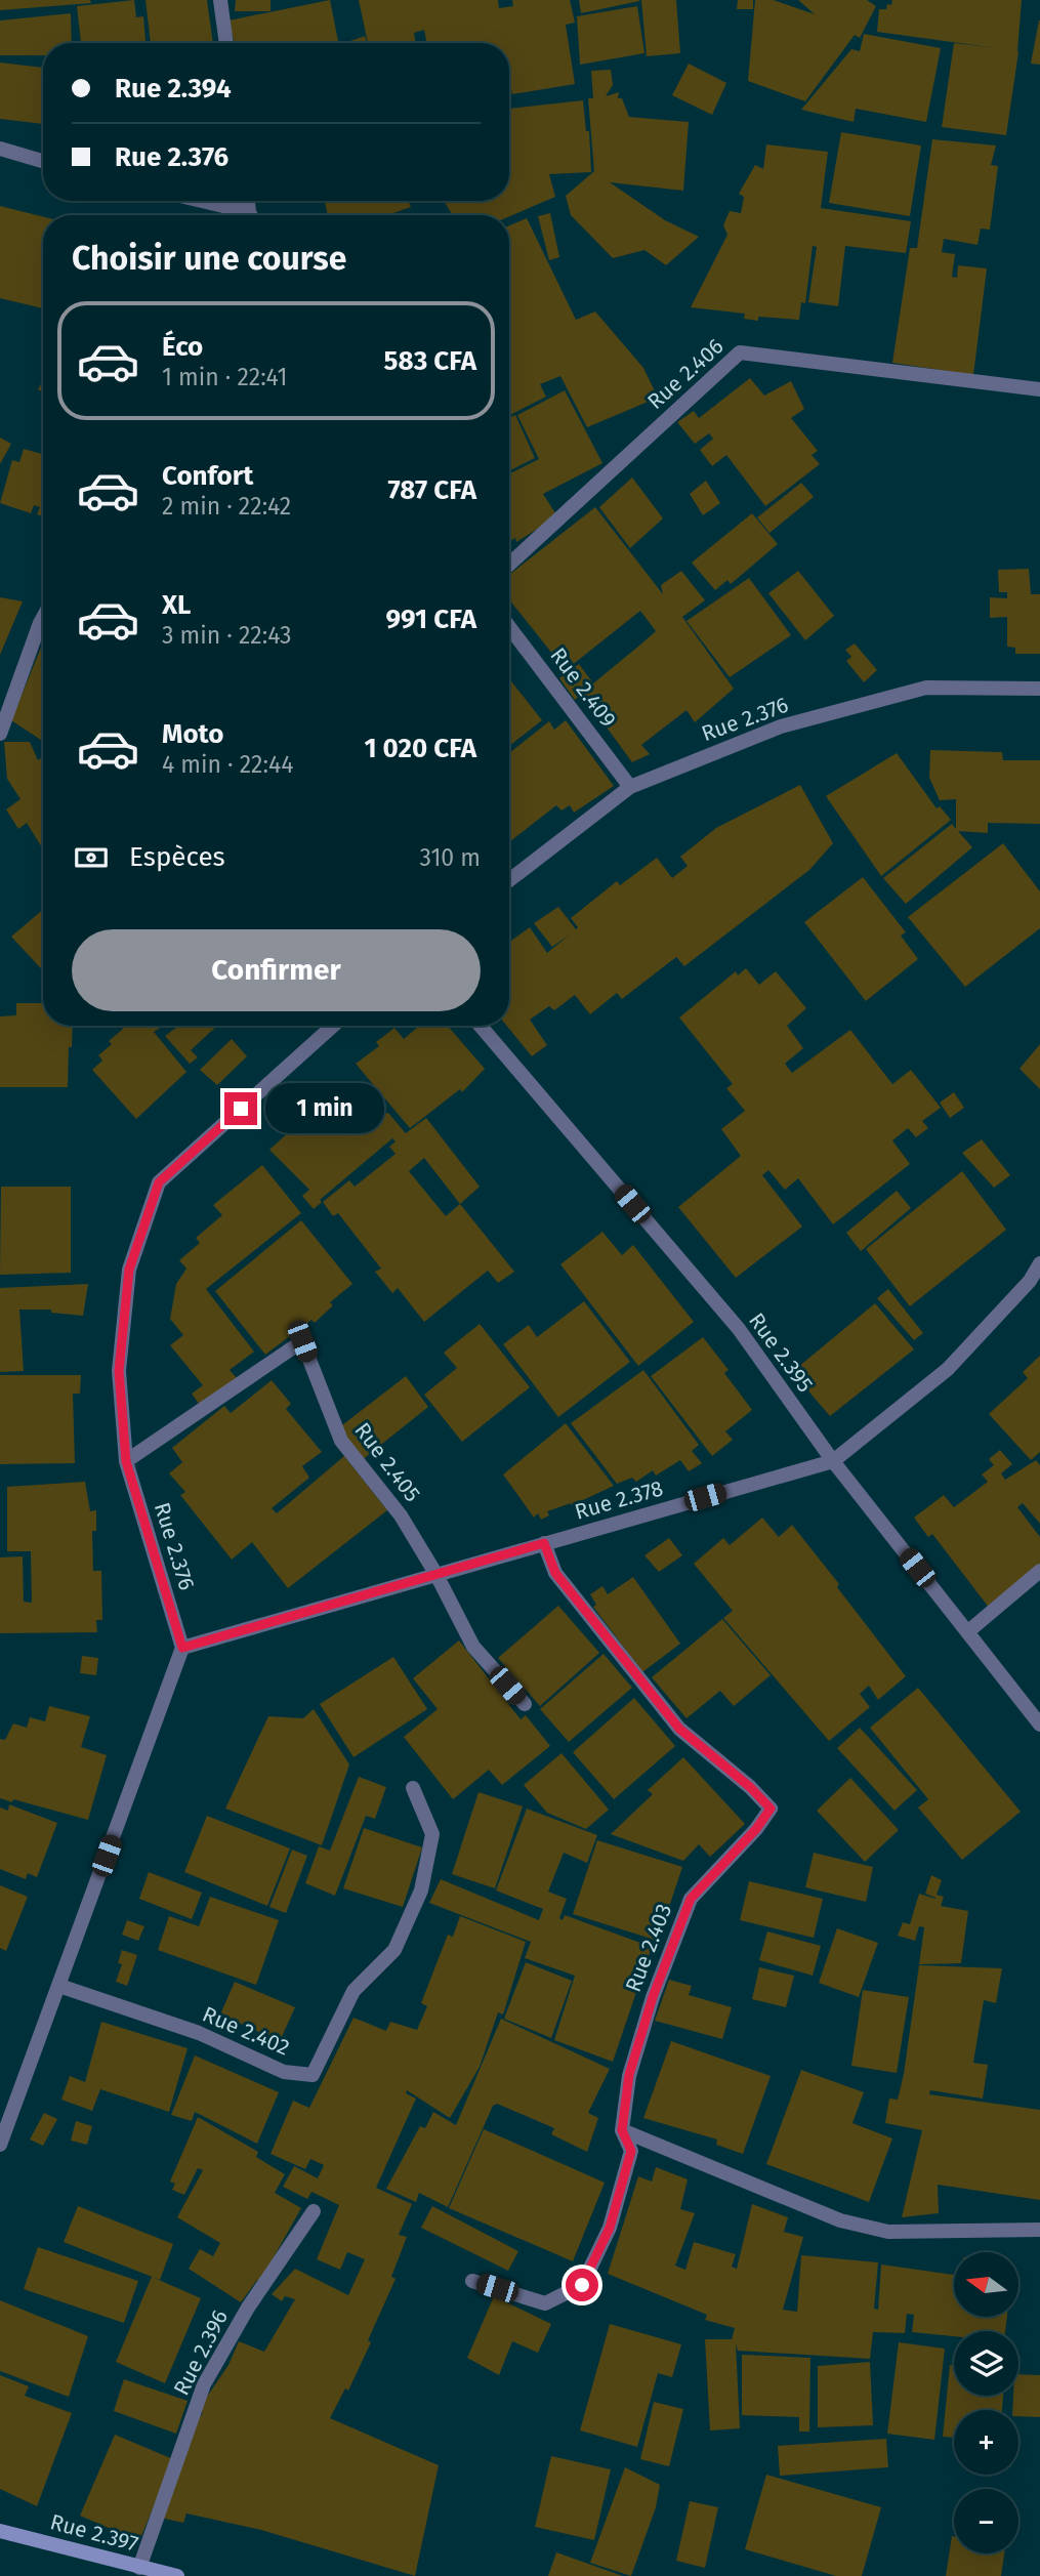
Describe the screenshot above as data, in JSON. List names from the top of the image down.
{
  "streets": {
    "main road": ["Rue 2.397"],
    "street": [
      "Rue 2.406",
      "Rue 2.409",
      "Rue 2.376",
      "Rue 2.395",
      "Rue 2.405",
      "Rue 2.378",
      "Rue 2.403",
      "Rue 2.402",
      "Rue 2.396"
    ]
  },
  "crossings": [
    ["Rue 2.409", "Rue 2.376"],
    ["Rue 2.376", "Rue 2.405"],
    ["Rue 2.376", "Rue 2.378"],
    ["Rue 2.395", "Rue 2.378"],
    ["Rue 2.405", "Rue 2.378"],
    ["Rue 2.378", "Rue 2.403"],
    ["Rue 2.396", "Rue 2.397"]
  ],
  "north": "left",
  "page": {
    "banner": ["Rue 2.394", "Rue 2.376"],
    "heading": "Choisir une course",
    "list": [
      {
        "name": "Éco",
        "note": "1 min · 22:41",
        "value": "583 CFA"
      },
      {
        "name": "Confort",
        "note": "2 min · 22:42",
        "value": "787 CFA"
      },
      {
        "name": "XL",
        "note": "3 min · 22:43",
        "value": "991 CFA"
      },
      {
        "name": "Moto",
        "note": "4 min · 22:44",
        "value": "1 020 CFA"
      }
    ],
    "pay": ["Espèces", "310 m"],
    "buttons": "Confirmer",
    "bubble": "1 min",
    "map_buttons": ["+", "−"]
  }
}
